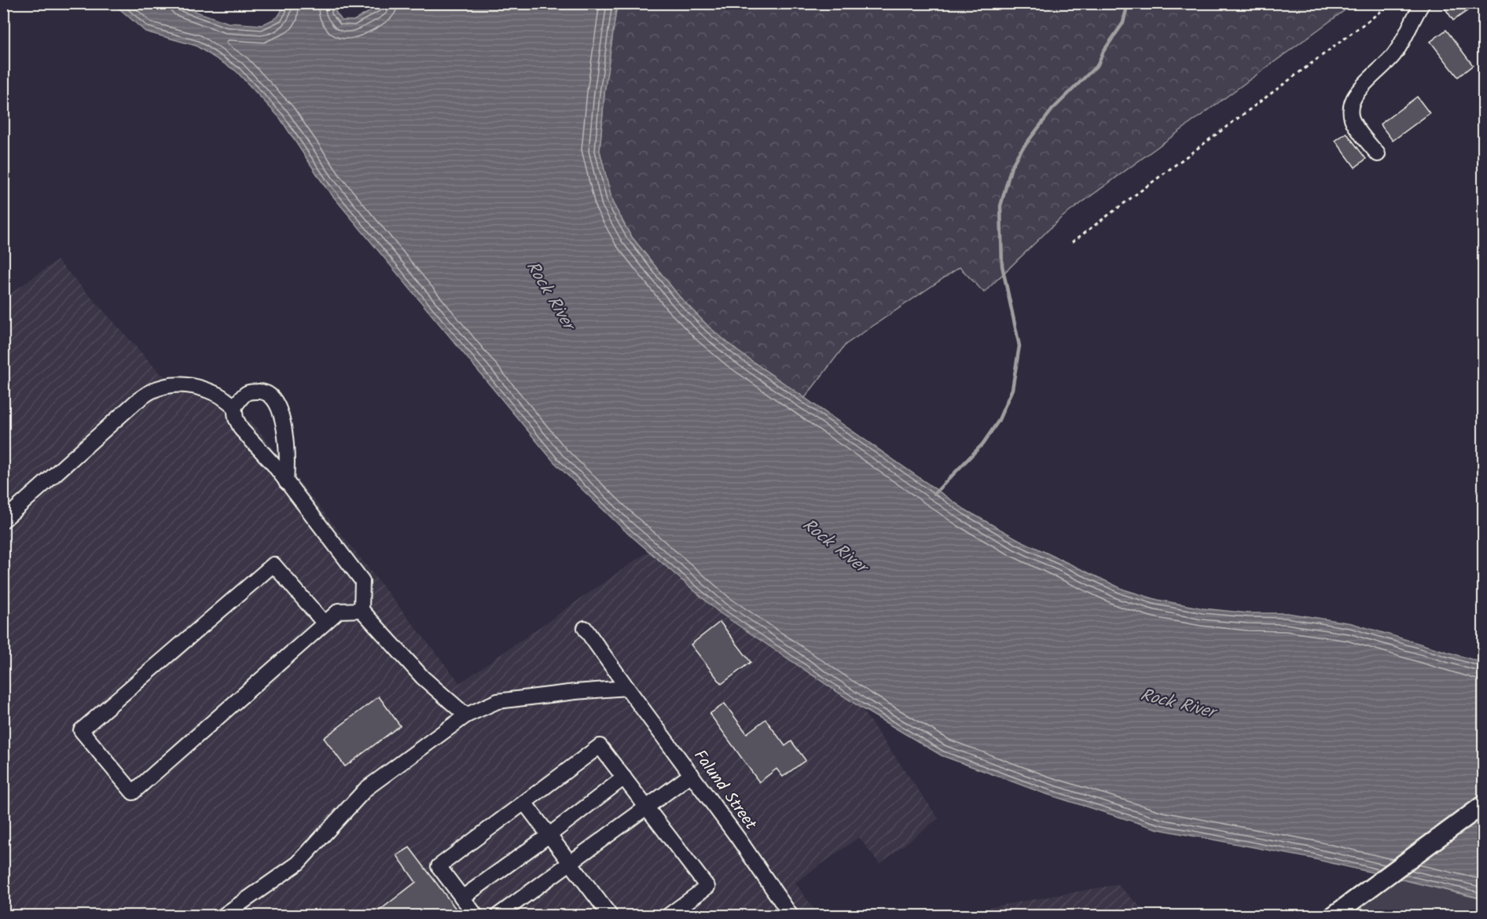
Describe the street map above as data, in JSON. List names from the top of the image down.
{
  "streets": {
    "street": ["Falund Street"]
  },
  "water": ["Rock River"]
}
